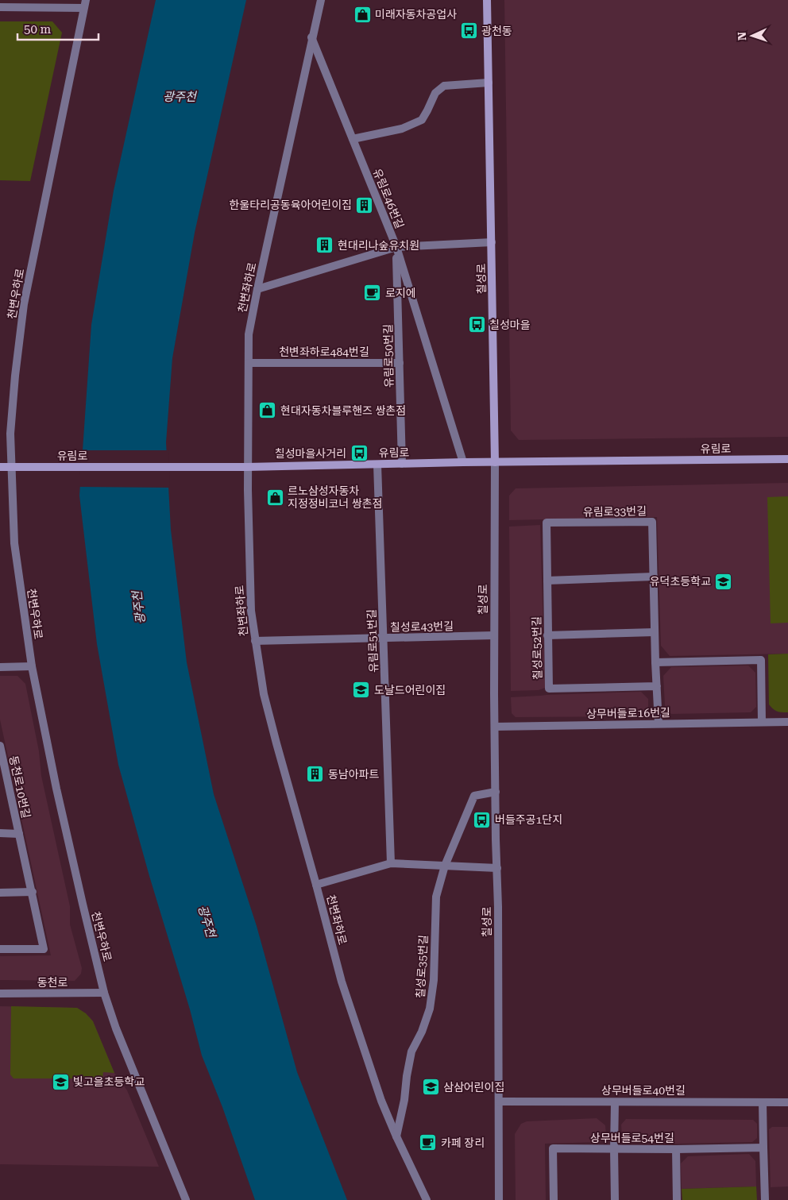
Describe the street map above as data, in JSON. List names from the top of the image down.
{
  "streets": {
    "street": [
      "유림로46번길",
      "칠성로",
      "천변좌하로",
      "천변우하로",
      "천변좌하로484번길",
      "유림로50번길",
      "유림로",
      "유림로33번길",
      "칠성로43번길",
      "유림로51번길",
      "칠성로52번길",
      "상무버들로16번길",
      "동천로10번길",
      "칠성로35번길",
      "동천로",
      "상무버들로40번길",
      "상무버들로54번길"
    ]
  },
  "crossings": [
    ["유림로46번길", "천변좌하로"],
    ["유림로46번길", "유림로50번길"],
    ["유림로46번길", "유림로"],
    ["칠성로", "유림로"],
    ["칠성로", "칠성로43번길"],
    ["칠성로", "상무버들로16번길"],
    ["칠성로", "칠성로35번길"],
    ["칠성로", "상무버들로40번길"],
    ["천변좌하로", "천변좌하로484번길"],
    ["천변좌하로", "유림로"],
    ["천변좌하로", "칠성로43번길"],
    ["천변좌하로", "칠성로35번길"],
    ["천변우하로", "유림로"],
    ["천변우하로", "동천로"],
    ["천변좌하로484번길", "유림로50번길"],
    ["유림로50번길", "유림로"],
    ["유림로", "유림로51번길"],
    ["유림로33번길", "칠성로52번길"],
    ["유림로33번길", "상무버들로16번길"],
    ["칠성로43번길", "유림로51번길"]
  ],
  "water": ["광주천"],
  "places": {
    "shop": ["미래자동차공업사", "현대자동차블루핸즈 쌍촌점", "르노삼성자동차 지정정비코너 쌍촌점"],
    "bus stop": [
      "광천동",
      "칠성마을",
      "칠성마을사거리",
      "버들주공1단지"
    ],
    "building": ["한울타리공동육아어린이집", "현대리나숲유치원", "동남아파트"],
    "cafe": ["로지에", "카페 장리"],
    "school or university": [
      "유덕초등학교",
      "도날드어린이집",
      "빛고을초등학교",
      "삼삼어린이집"
    ]
  },
  "scale_bar": "50 m",
  "north": "left"
}
